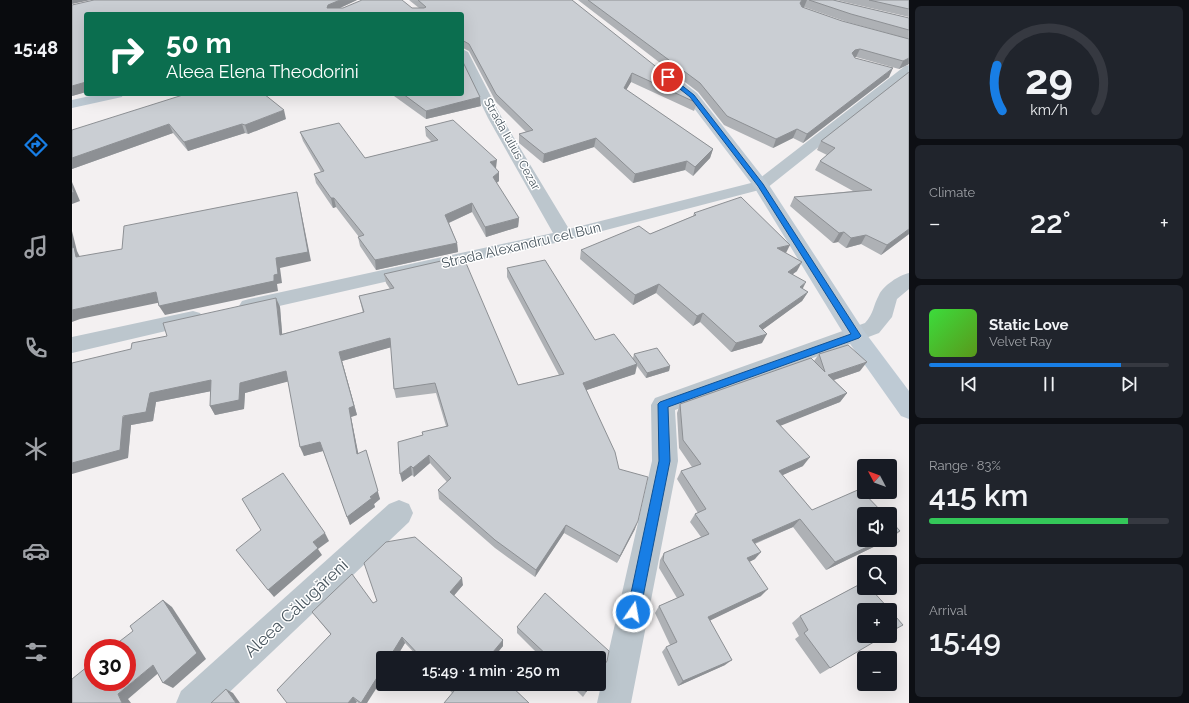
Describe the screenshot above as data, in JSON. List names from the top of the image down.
{
  "streets": {
    "street": ["Strada Iulius Cezar", "Strada Alexandru cel Bun", "Aleea Călugăreni"]
  },
  "crossings": [
    ["Strada Iulius Cezar", "Strada Alexandru cel Bun"]
  ],
  "north": "top left",
  "page": {
    "tabs": "15:48",
    "turn": ["50 m", "Aleea Elena Theodorini"],
    "tile": [
      "Climate",
      ["Range · 83%", "415 km"],
      ["Arrival", "15:49"]
    ],
    "heat": ["−", "22°", "+"],
    "song": ["Static Love", "Velvet Ray"],
    "map_buttons": ["+", "−"],
    "limit": "30",
    "trip": "15:49 · 1 min · 250 m",
    "gauge": ["29", "km/h"]
  }
}
